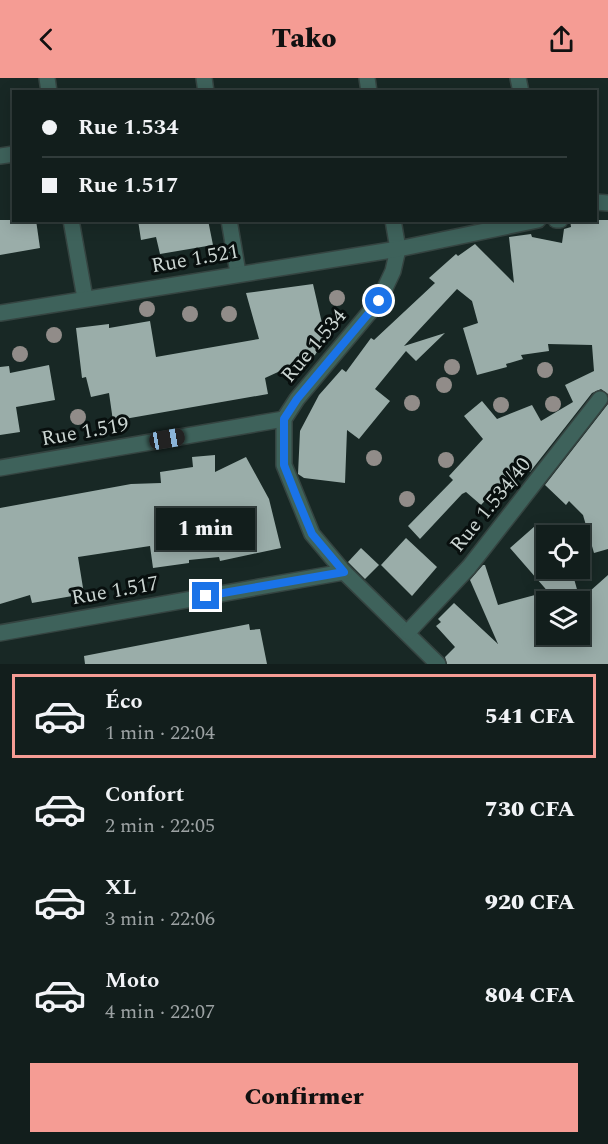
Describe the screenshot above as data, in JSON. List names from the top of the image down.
{
  "streets": {
    "street": [
      "Rue 1.521",
      "Rue 1.534",
      "Rue 1.519",
      "Rue 1.534/40",
      "Rue 1.517"
    ]
  },
  "crossings": [
    ["Rue 1.521", "Rue 1.534"],
    ["Rue 1.534", "Rue 1.519"]
  ],
  "page": {
    "header": "Tako",
    "banner": ["Rue 1.534", "Rue 1.517"],
    "bubble": "1 min",
    "list": [
      {
        "name": "Éco",
        "note": "1 min · 22:04",
        "value": "541 CFA"
      },
      {
        "name": "Confort",
        "note": "2 min · 22:05",
        "value": "730 CFA"
      },
      {
        "name": "XL",
        "note": "3 min · 22:06",
        "value": "920 CFA"
      },
      {
        "name": "Moto",
        "note": "4 min · 22:07",
        "value": "804 CFA"
      }
    ],
    "buttons": "Confirmer"
  }
}
